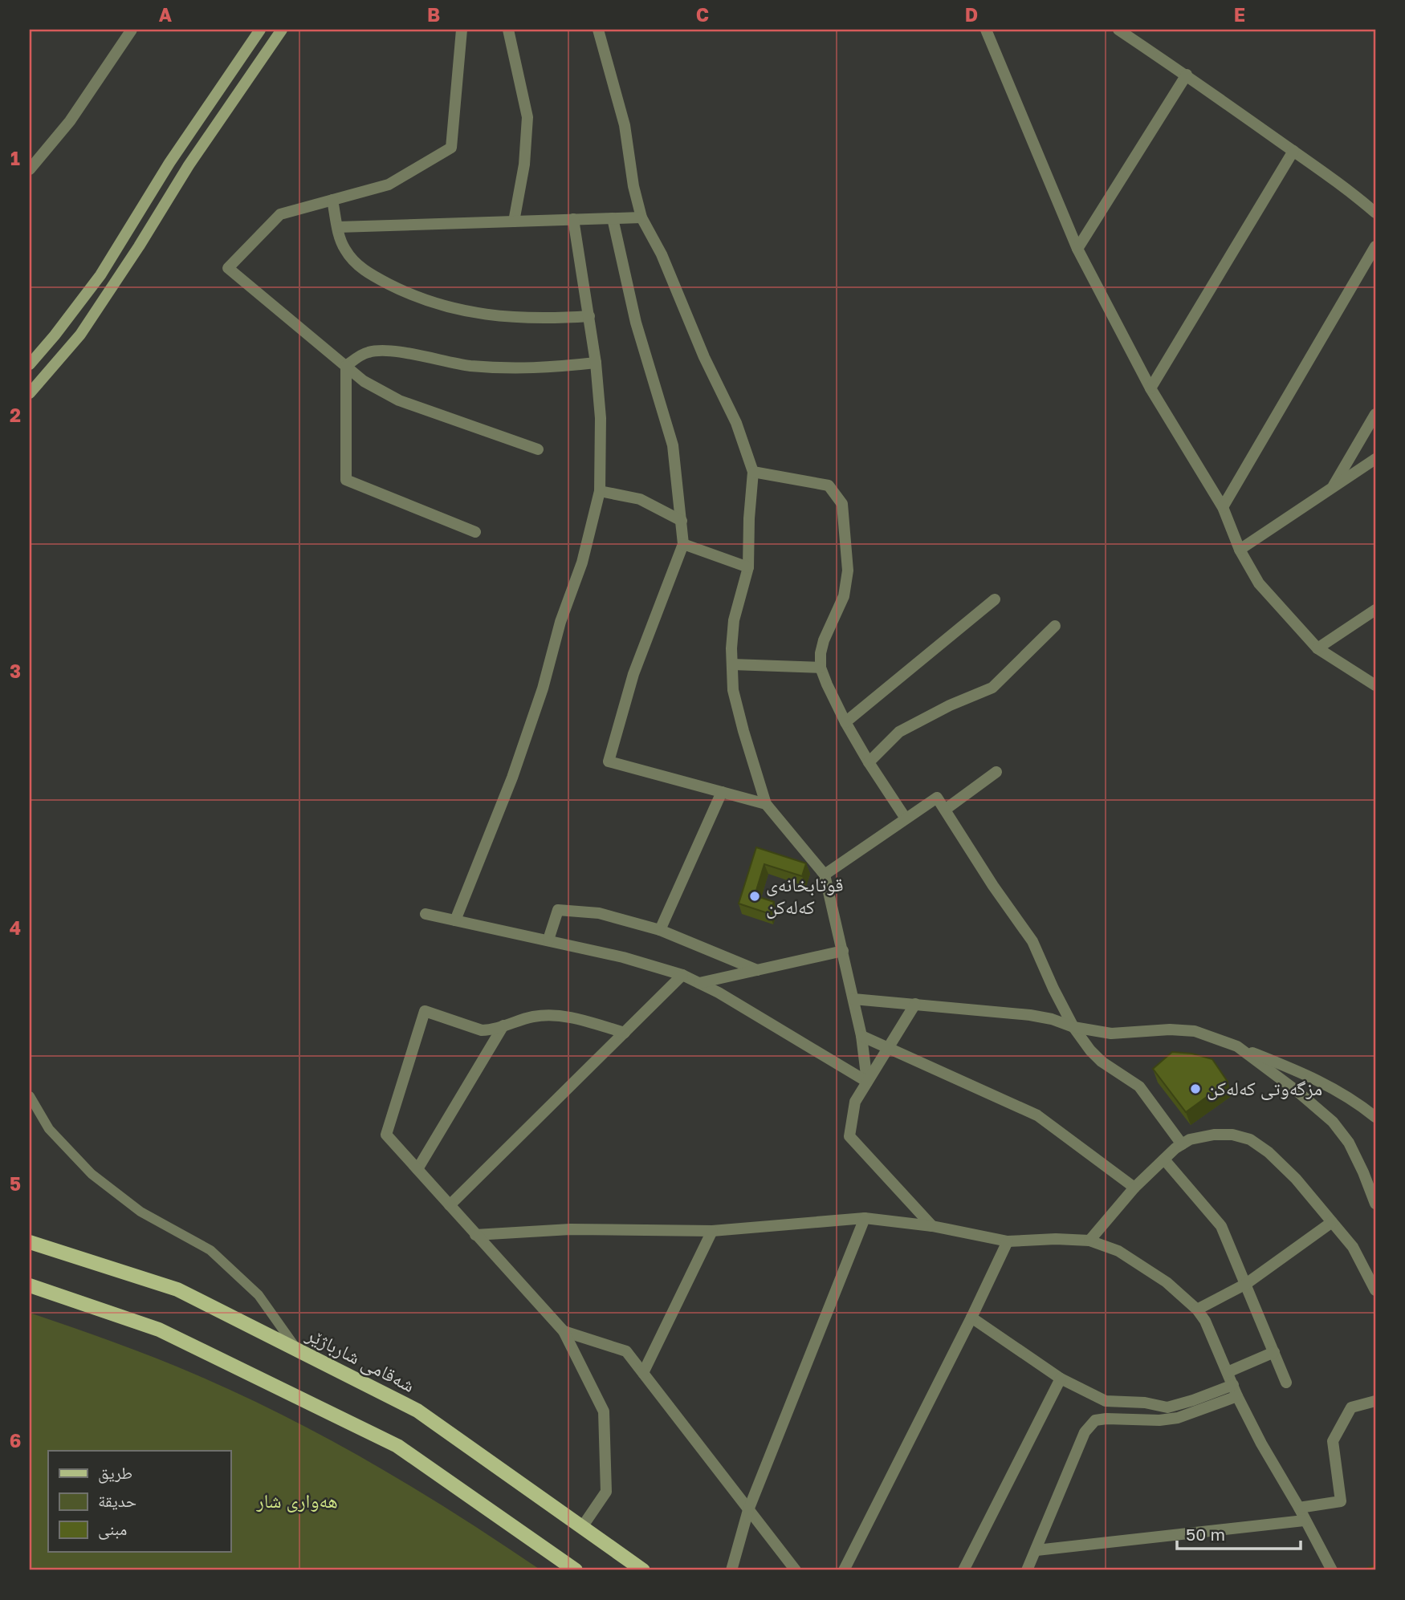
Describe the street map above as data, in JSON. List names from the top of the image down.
{
  "streets": {
    "main road": ["شەقامی شارباژێر"]
  },
  "parks": ["هەواری شار"],
  "places": ["قوتابخانەی کەلەکن", "مزگەوتی کەلەکن"],
  "legend": ["طريق", "حديقة", "مبنى"],
  "scale_bar": "50 m",
  "grid": {
    "columns": [
      "A",
      "B",
      "C",
      "D",
      "E"
    ],
    "rows": [
      "1",
      "2",
      "3",
      "4",
      "5",
      "6"
    ]
  }
}
